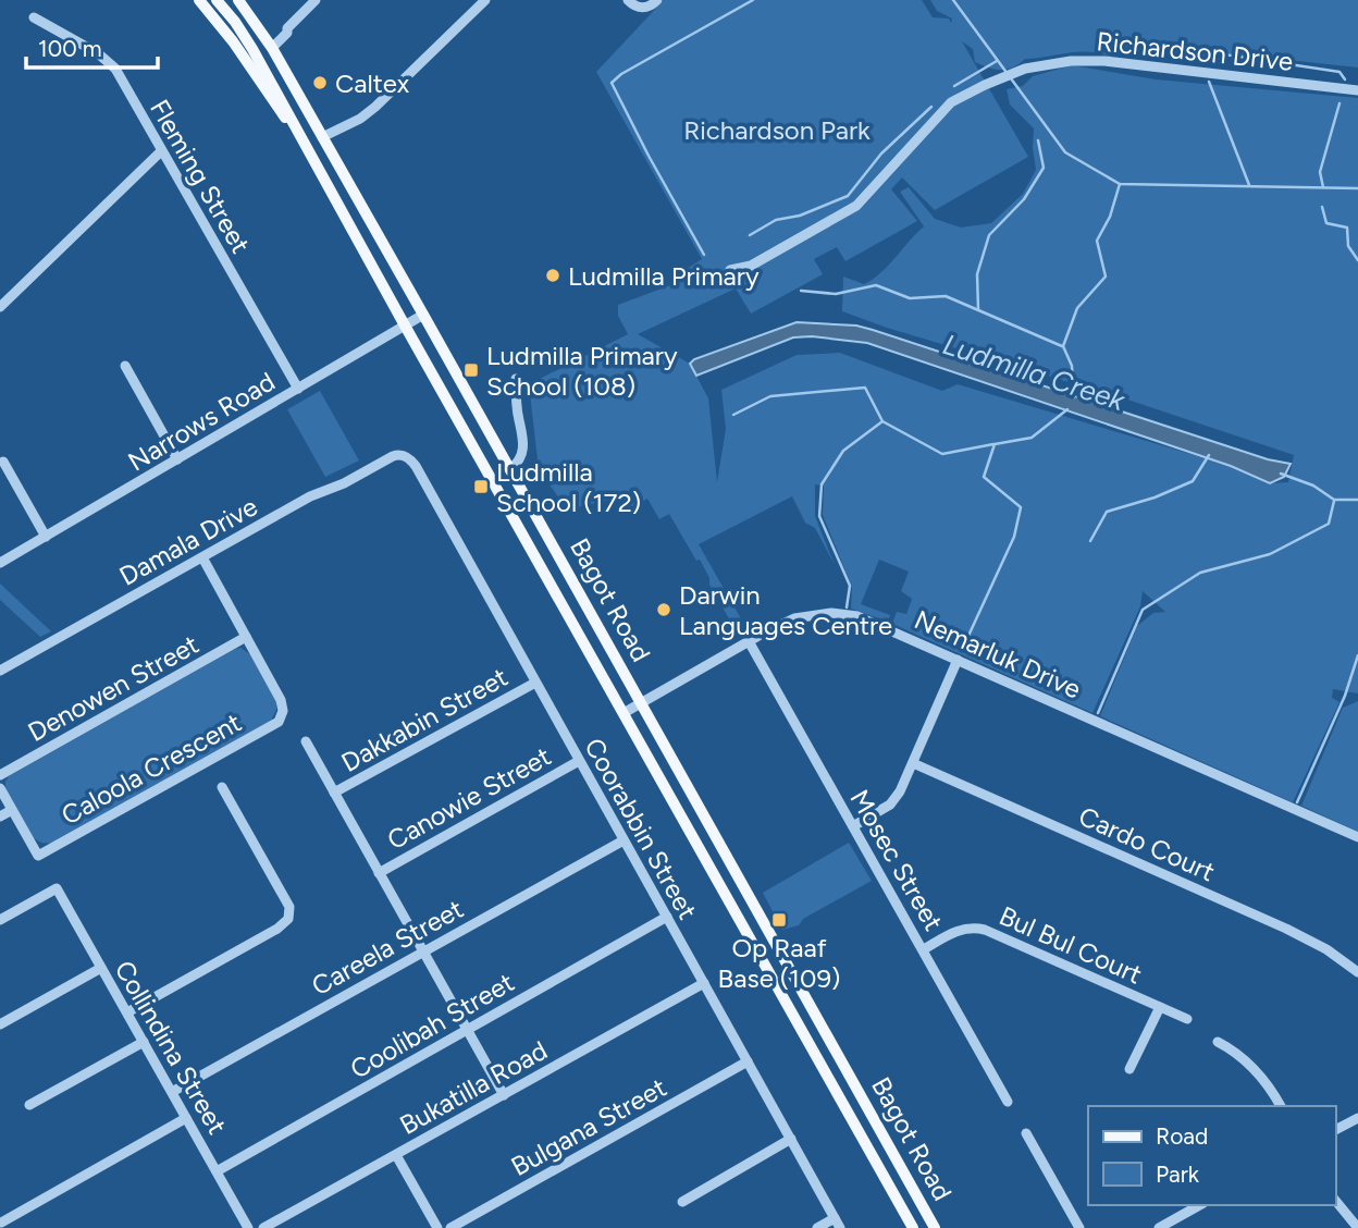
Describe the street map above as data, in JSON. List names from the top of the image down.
{
  "streets": {
    "main road": ["Bagot Road"],
    "street": [
      "Richardson Drive",
      "Fleming Street",
      "Narrows Road",
      "Damala Drive",
      "Nemarluk Drive",
      "Denowen Street",
      "Dakkabin Street",
      "Caloola Crescent",
      "Canowie Street",
      "Coorabbin Street",
      "Cardo Court",
      "Mosec Street",
      "Bul Bul Court",
      "Careela Street",
      "Coolibah Street",
      "Collindina Street",
      "Bukatilla Road",
      "Bulgana Street"
    ]
  },
  "crossings": [
    ["Fleming Street", "Narrows Road"],
    ["Narrows Road", "Bagot Road"],
    ["Damala Drive", "Coorabbin Street"],
    ["Bagot Road", "Nemarluk Drive"],
    ["Nemarluk Drive", "Mosec Street"],
    ["Denowen Street", "Caloola Crescent"],
    ["Dakkabin Street", "Coorabbin Street"],
    ["Caloola Crescent", "Collindina Street"],
    ["Canowie Street", "Coorabbin Street"],
    ["Coorabbin Street", "Careela Street"],
    ["Coorabbin Street", "Coolibah Street"],
    ["Coorabbin Street", "Bukatilla Road"],
    ["Coorabbin Street", "Bulgana Street"],
    ["Mosec Street", "Bul Bul Court"],
    ["Careela Street", "Collindina Street"],
    ["Coolibah Street", "Collindina Street"]
  ],
  "water": ["Ludmilla Creek"],
  "parks": ["Richardson Park"],
  "places": {
    "other": ["Caltex", "Ludmilla Primary", "Darwin Languages Centre"],
    "transit": ["Ludmilla Primary School (108)", "Ludmilla School (172)", "Op Raaf Base (109)"]
  },
  "legend": ["Road", "Park"],
  "scale_bar": "100 m"
}
